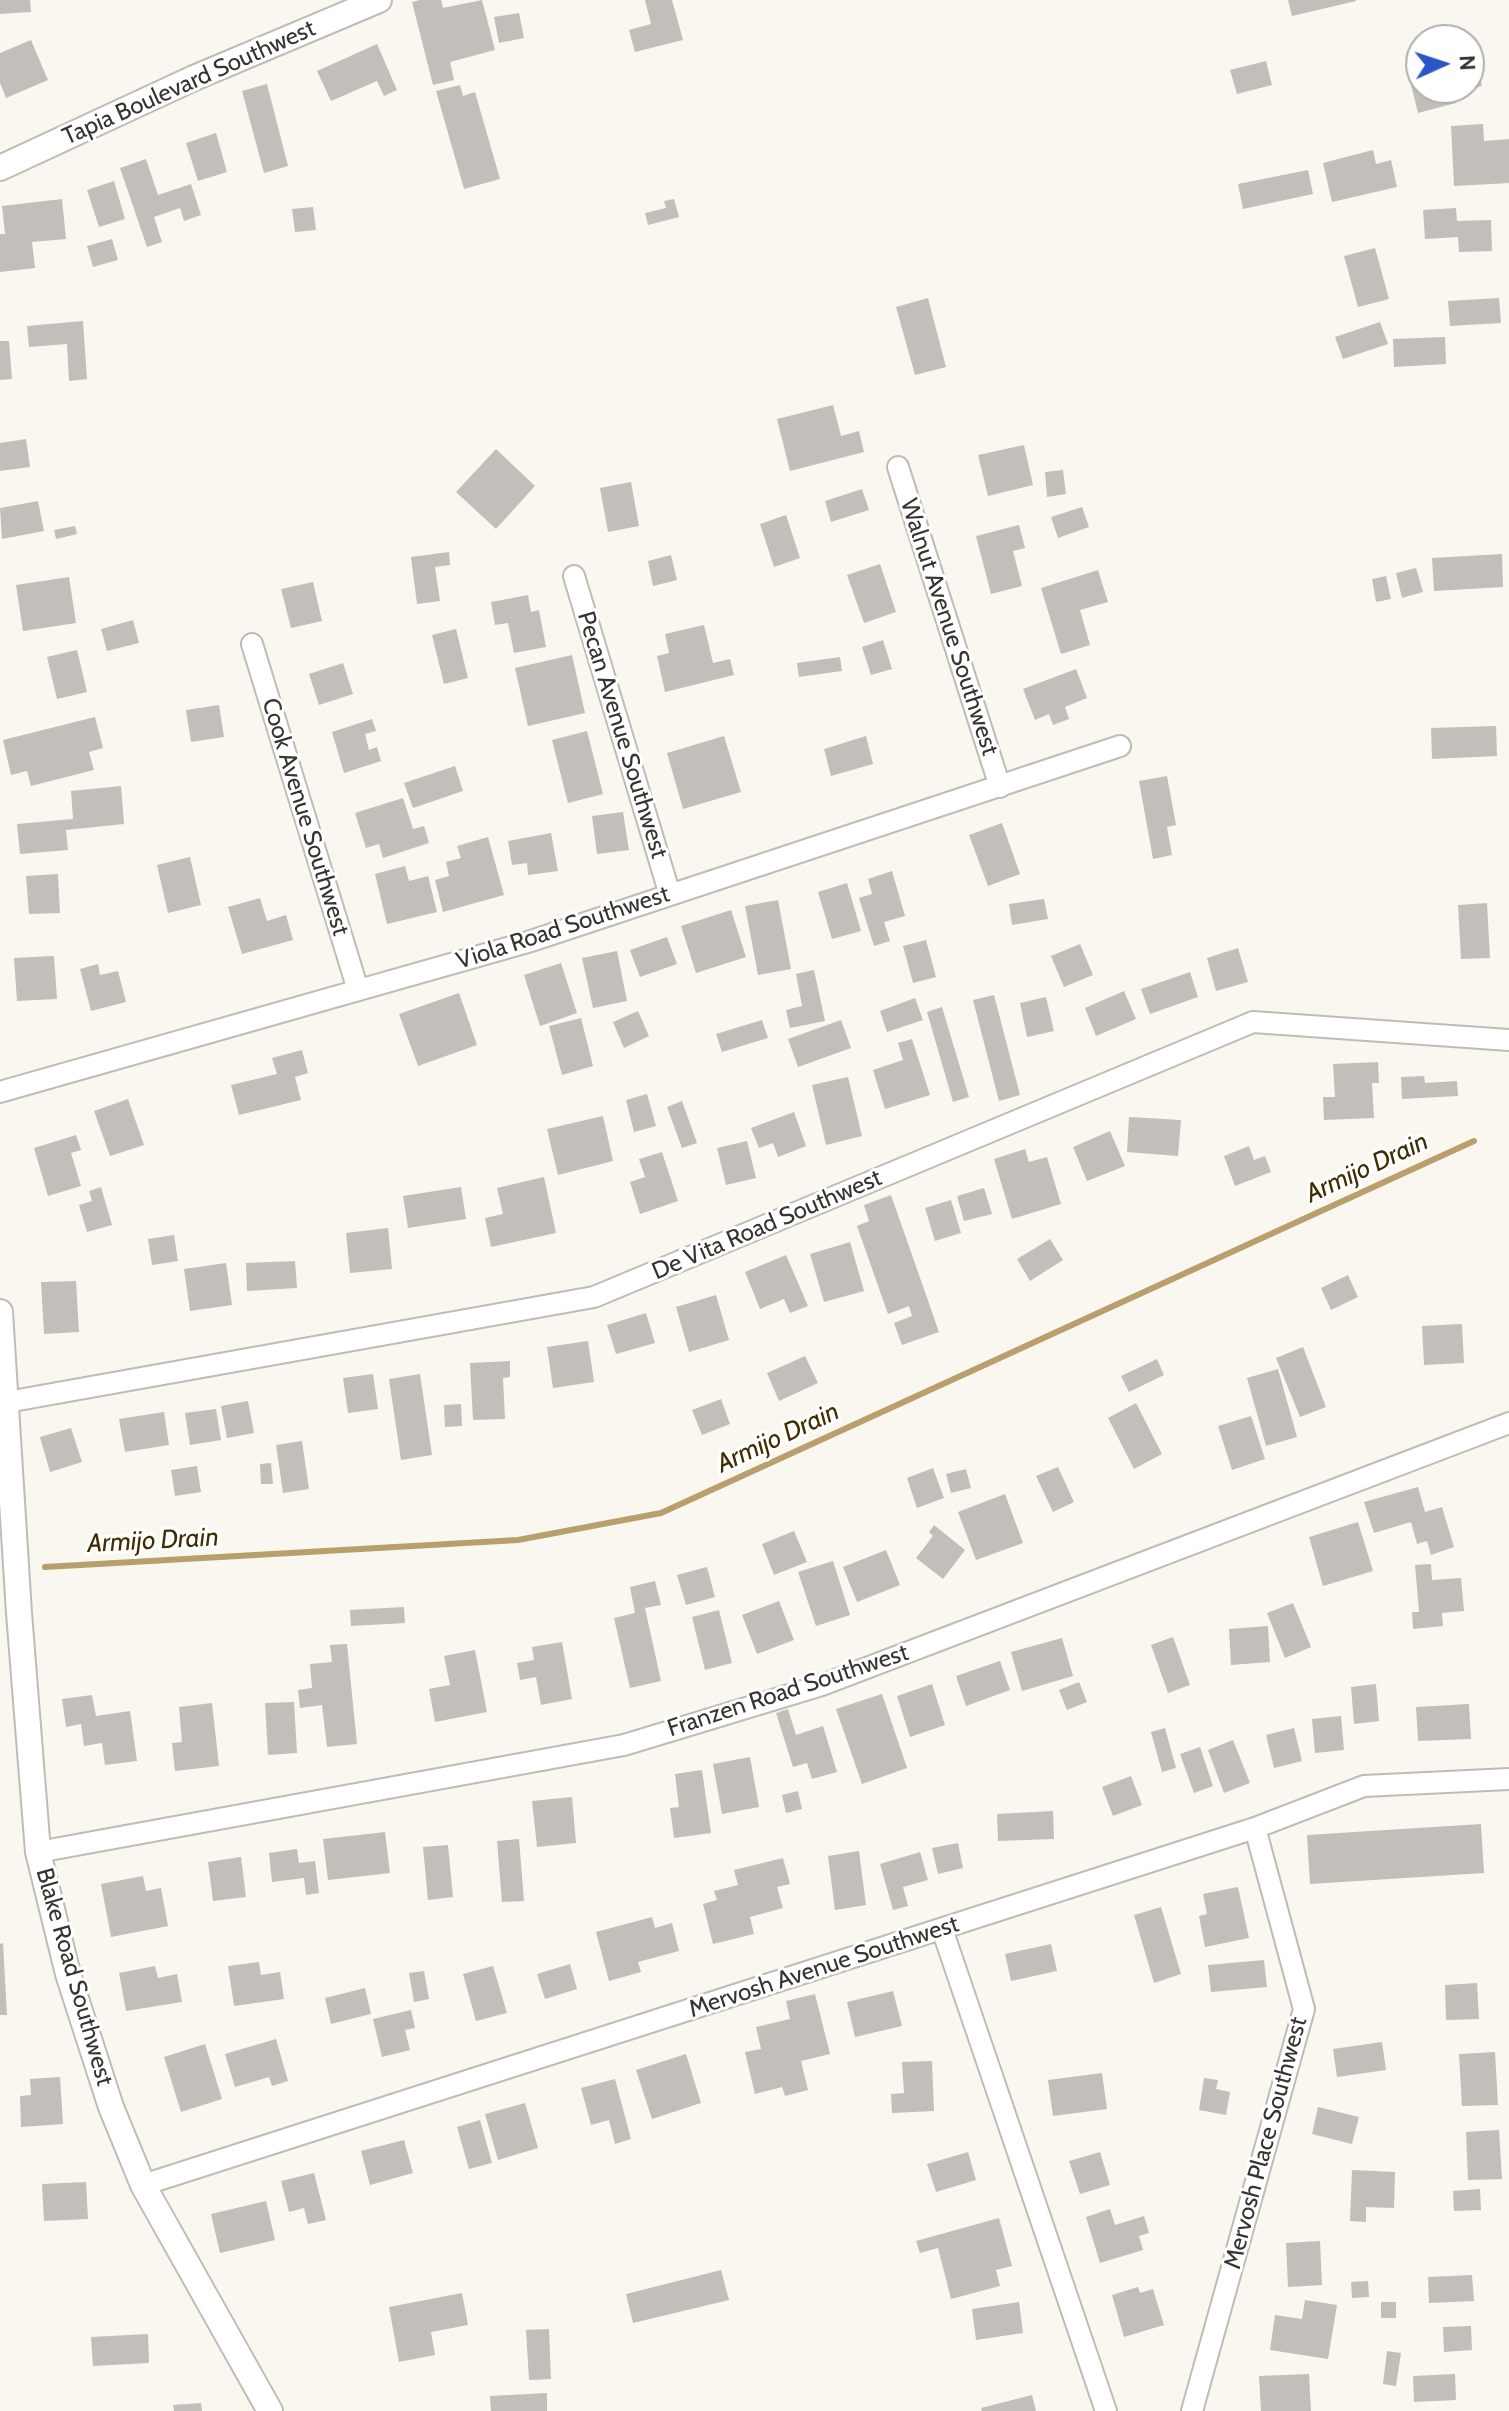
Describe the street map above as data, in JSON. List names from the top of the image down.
{
  "streets": {
    "street": [
      "Tapia Boulevard Southwest",
      "Walnut Avenue Southwest",
      "Pecan Avenue Southwest",
      "Cook Avenue Southwest",
      "Viola Road Southwest",
      "De Vita Road Southwest",
      "Franzen Road Southwest",
      "Mervosh Avenue Southwest",
      "Blake Road Southwest",
      "Mervosh Place Southwest"
    ]
  },
  "crossings": [
    ["Walnut Avenue Southwest", "Viola Road Southwest"],
    ["Pecan Avenue Southwest", "Viola Road Southwest"],
    ["Cook Avenue Southwest", "Viola Road Southwest"],
    ["De Vita Road Southwest", "Blake Road Southwest"],
    ["Franzen Road Southwest", "Blake Road Southwest"],
    ["Mervosh Avenue Southwest", "Blake Road Southwest"],
    ["Mervosh Avenue Southwest", "Mervosh Place Southwest"]
  ],
  "water": ["Armijo Drain"],
  "north": "right"
}
